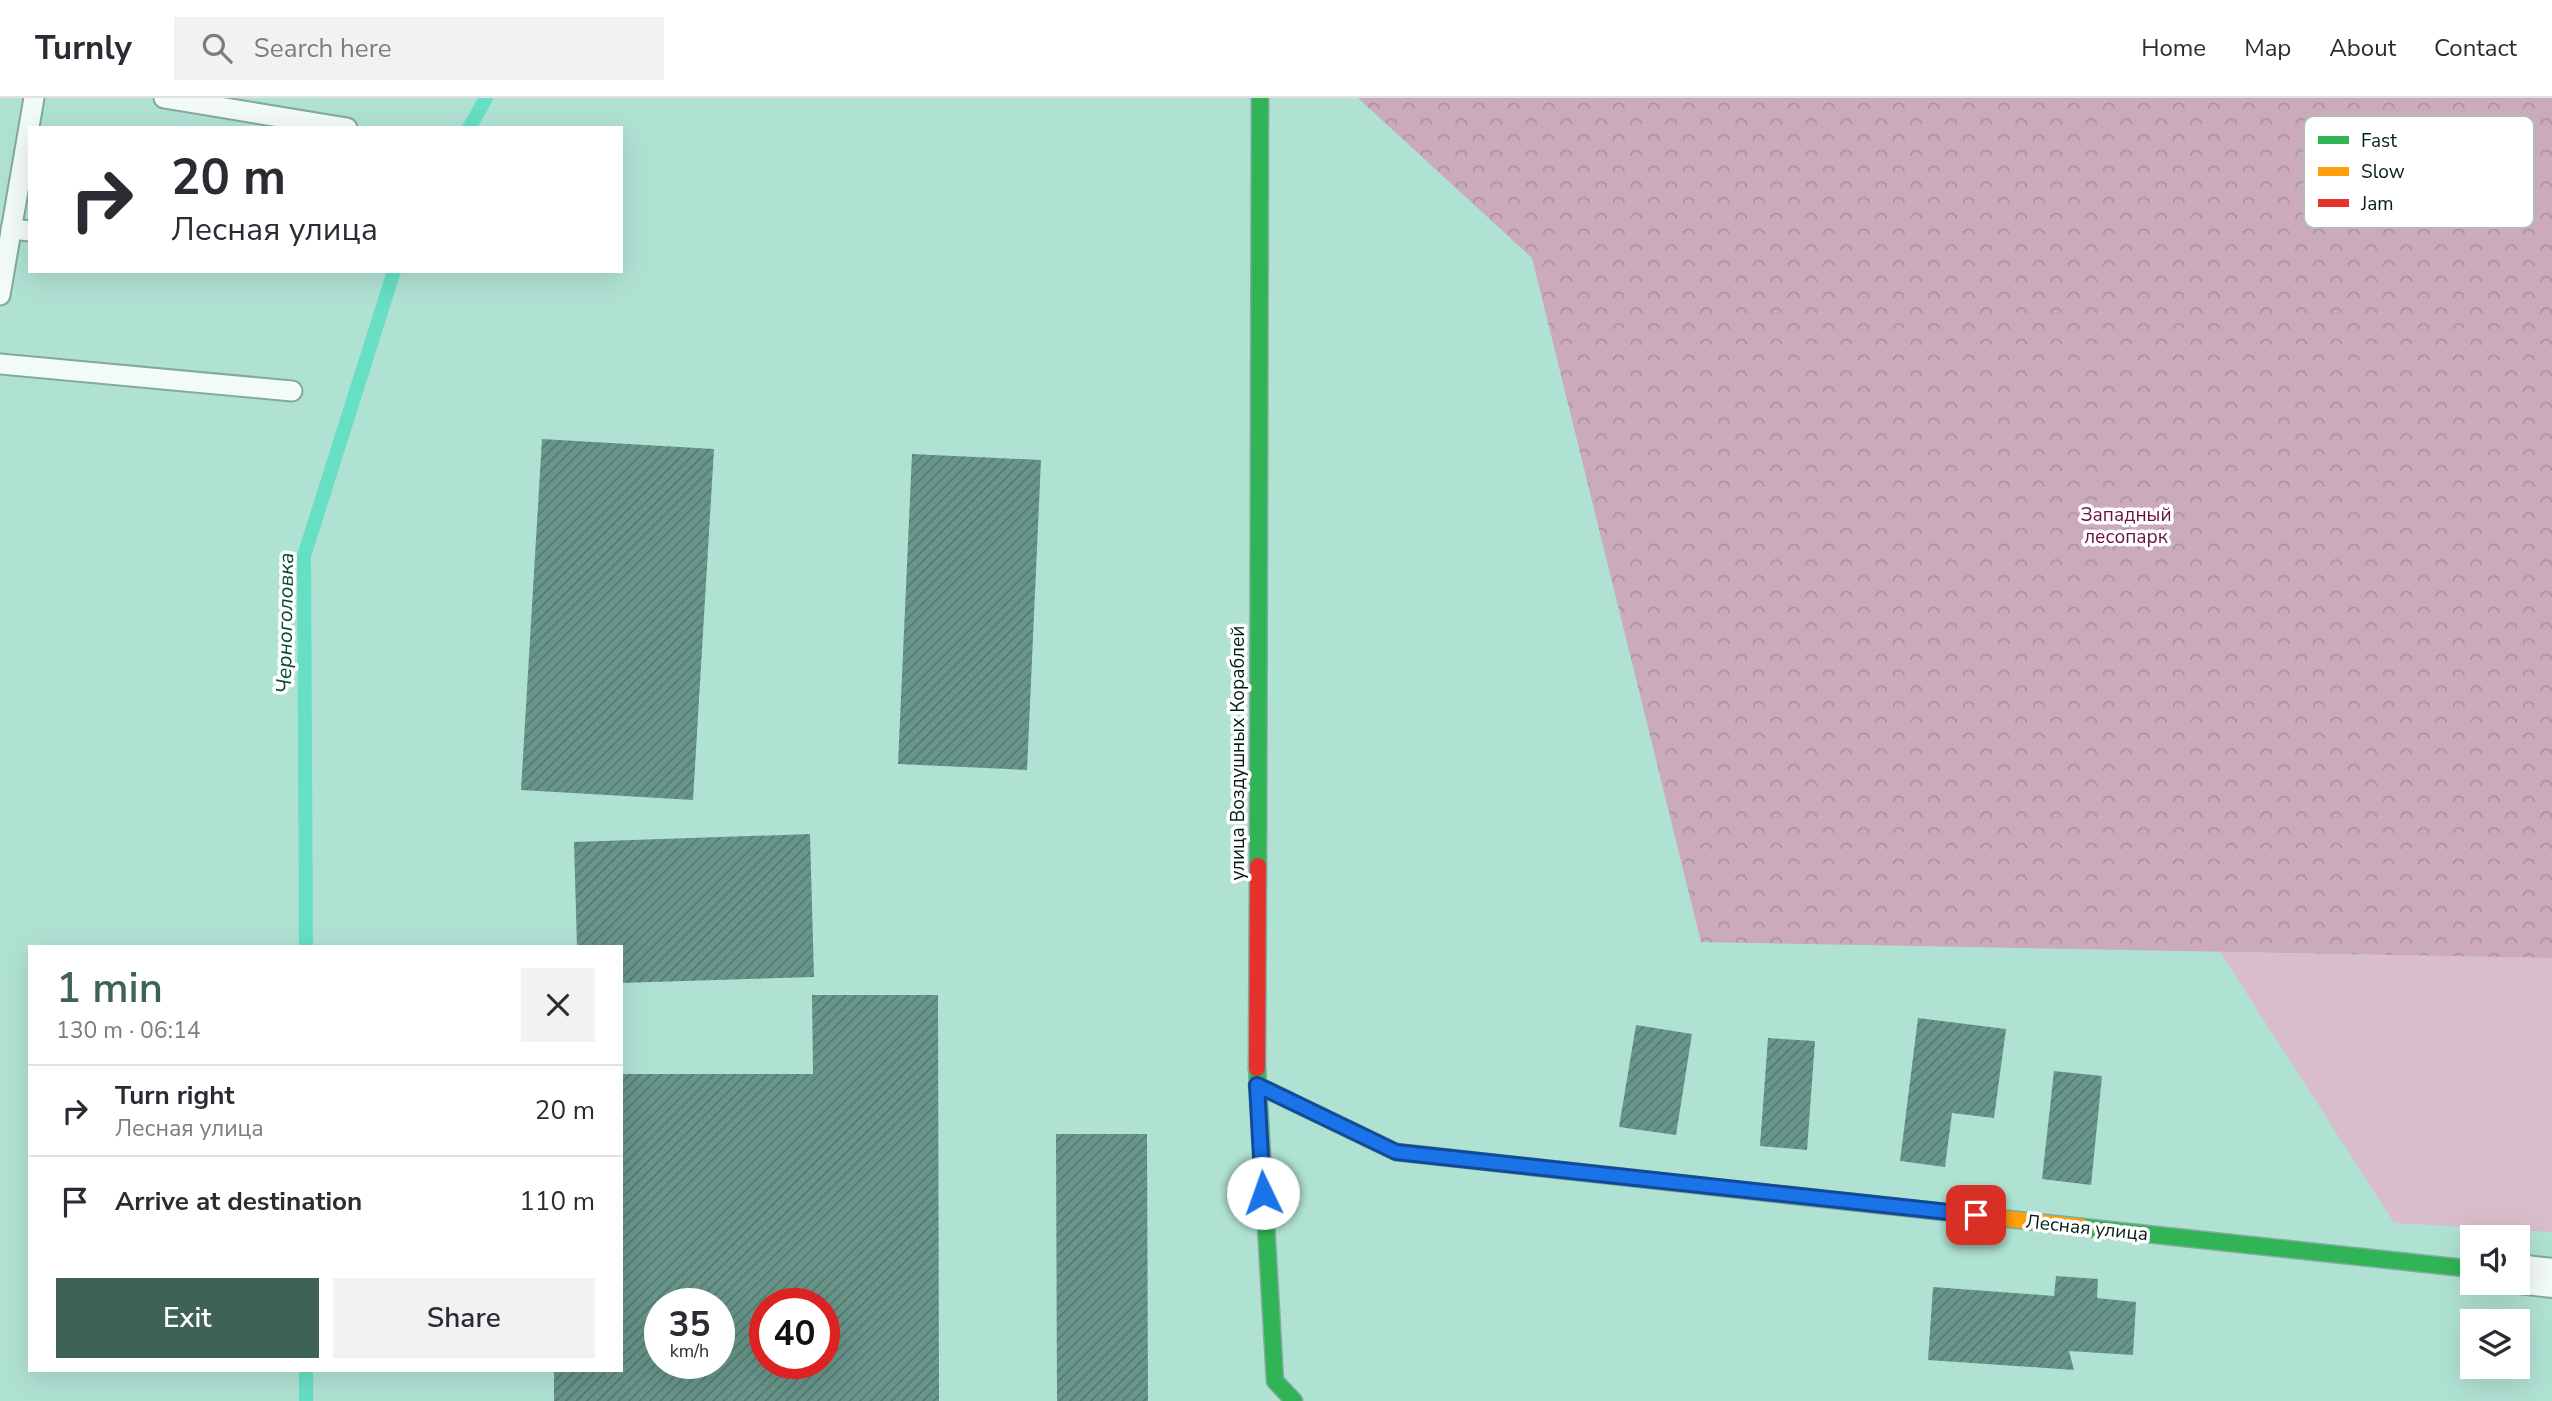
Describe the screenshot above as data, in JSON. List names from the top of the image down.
{
  "streets": {
    "street": ["улица Воздушных Кораблей", "Лесная улица"]
  },
  "crossings": [
    ["улица Воздушных Кораблей", "Лесная улица"]
  ],
  "water": ["Черноголовка"],
  "parks": ["Западный лесопарк"],
  "legend": ["Fast", "Slow", "Jam"],
  "page": {
    "header": "Turnly",
    "search": "Search here",
    "nav": [
      "Home",
      "Map",
      "About",
      "Contact"
    ],
    "turn": ["20 m", "Лесная улица"],
    "heading": ["1 min", "130 m · 06:14"],
    "list": [
      {
        "name": "Turn right",
        "note": "Лесная улица",
        "value": "20 m"
      },
      {
        "name": "Arrive at destination",
        "value": "110 m"
      }
    ],
    "buttons": ["Exit", "Share"],
    "speed": "35 km/h",
    "limit": "40"
  }
}
